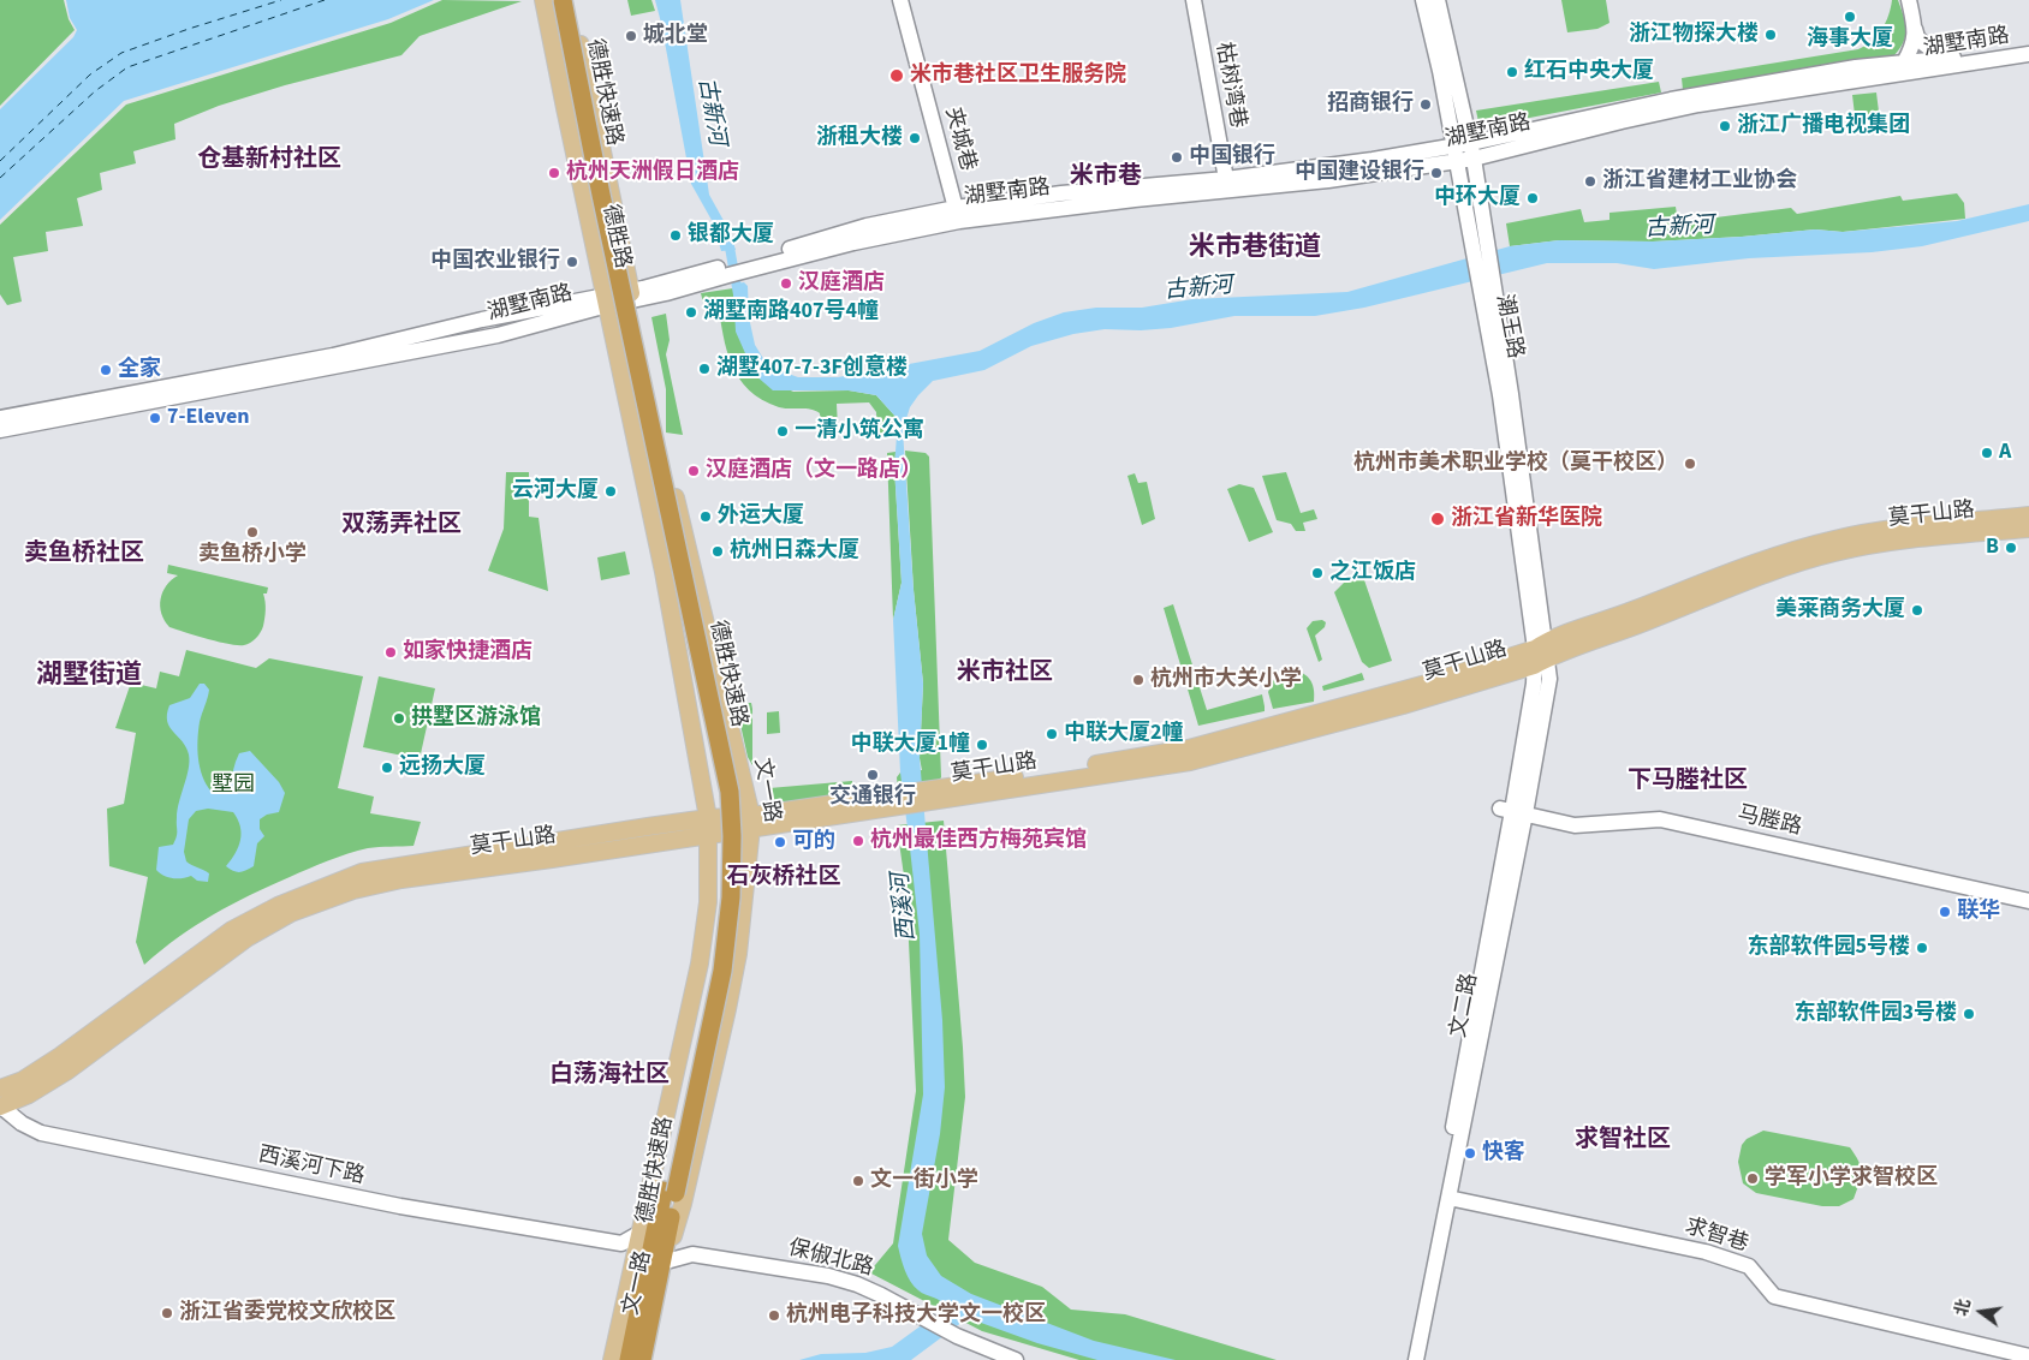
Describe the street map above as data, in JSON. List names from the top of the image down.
{
  "streets": {
    "highway": ["德胜快速路"],
    "main road": [
      "湖墅南路",
      "枯树湾巷",
      "夹城巷",
      "德胜路",
      "潮王路",
      "莫干山路",
      "文一路",
      "马塍路",
      "文二路",
      "西溪河下路",
      "求智巷",
      "保俶北路"
    ]
  },
  "crossings": [
    ["湖墅南路", "枯树湾巷"],
    ["湖墅南路", "夹城巷"],
    ["湖墅南路", "德胜路"],
    ["湖墅南路", "潮王路"],
    ["湖墅南路", "文一路"],
    ["德胜快速路", "文一路"],
    ["德胜路", "文一路"],
    ["潮王路", "莫干山路"],
    ["潮王路", "文二路"],
    ["莫干山路", "文一路"],
    ["莫干山路", "文二路"],
    ["莫干山路", "西溪河下路"],
    ["文一路", "保俶北路"],
    ["马塍路", "文二路"],
    ["文二路", "求智巷"]
  ],
  "districts": [
    "仓基新村社区",
    "米市巷",
    "米市巷街道",
    "双荡弄社区",
    "卖鱼桥社区",
    "米市社区",
    "湖墅街道",
    "下马塍社区",
    "石灰桥社区",
    "白荡海社区",
    "求智社区"
  ],
  "water": ["古新河", "西溪河"],
  "parks": ["墅园"],
  "places": [
    "海事大厦",
    "浙江物探大楼",
    "城北堂",
    "红石中央大厦",
    "米市巷社区卫生服务院",
    "招商银行",
    "浙江广播电视集团",
    "浙租大楼",
    "中国银行",
    "杭州天洲假日酒店",
    "中国建设银行",
    "浙江省建材工业协会",
    "中环大厦",
    "银都大厦",
    "中国农业银行",
    "汉庭酒店",
    "湖墅南路407号4幢",
    "湖墅407-7-3F创意楼",
    "全家",
    "7-Eleven",
    "一清小筑公寓",
    "A",
    "杭州市美术职业学校（莫干校区）",
    "汉庭酒店（文一路店）",
    "云河大厦",
    "外运大厦",
    "浙江省新华医院",
    "卖鱼桥小学",
    "B",
    "杭州日森大厦",
    "之江饭店",
    "美莱商务大厦",
    "如家快捷酒店",
    "杭州市大关小学",
    "拱墅区游泳馆",
    "中联大厦2幢",
    "中联大厦1幢",
    "远扬大厦",
    "交通银行",
    "杭州最佳西方梅苑宾馆",
    "可的",
    "联华",
    "东部软件园5号楼",
    "东部软件园3号楼",
    "快客",
    "学军小学求智校区",
    "文一街小学",
    "浙江省委党校文欣校区",
    "杭州电子科技大学文一校区"
  ],
  "north": "left"
}
